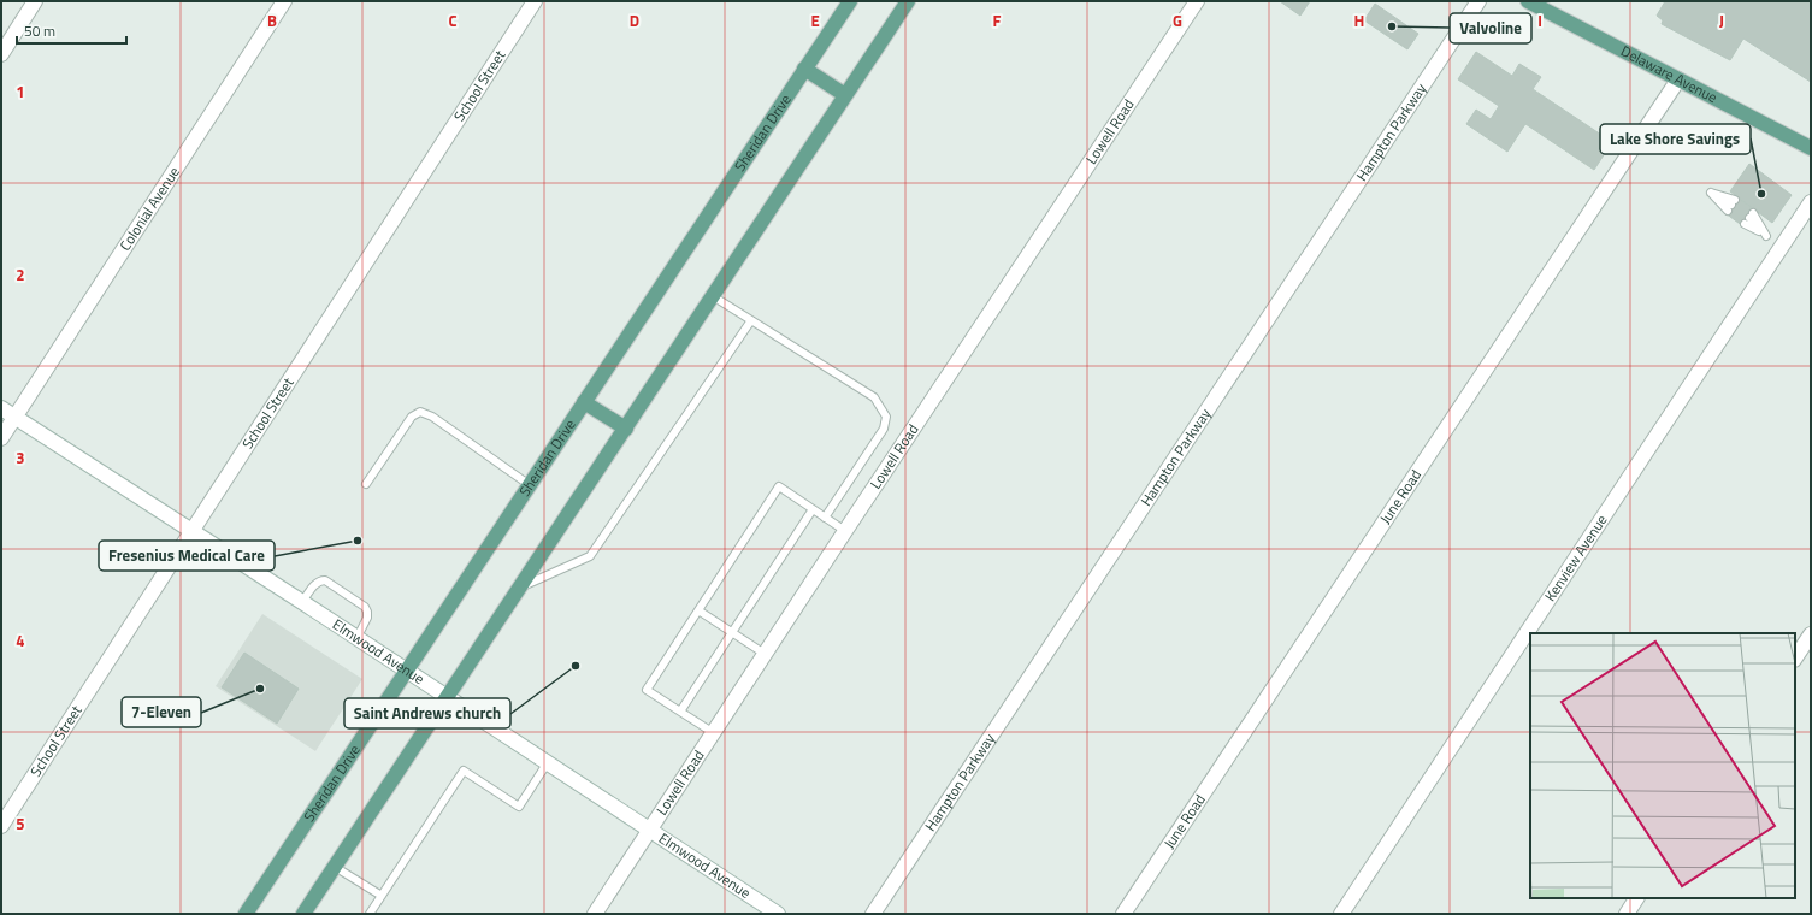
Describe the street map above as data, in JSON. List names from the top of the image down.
{
  "streets": {
    "main road": ["Delaware Avenue", "Sheridan Drive"],
    "street": [
      "School Street",
      "Lowell Road",
      "Hampton Parkway",
      "Colonial Avenue",
      "June Road",
      "Kenview Avenue",
      "Elmwood Avenue"
    ]
  },
  "crossings": [
    ["Delaware Avenue", "June Road"],
    ["School Street", "Elmwood Avenue"],
    ["Lowell Road", "Elmwood Avenue"],
    ["Sheridan Drive", "Elmwood Avenue"],
    ["Colonial Avenue", "Elmwood Avenue"]
  ],
  "places": [
    "Valvoline",
    "Lake Shore Savings",
    "Fresenius Medical Care",
    "Saint Andrews church",
    "7-Eleven"
  ],
  "scale_bar": "50 m",
  "grid": {
    "columns": [
      "B",
      "C",
      "D",
      "E",
      "F",
      "G",
      "H",
      "I",
      "J"
    ],
    "rows": [
      "1",
      "2",
      "3",
      "4",
      "5"
    ]
  }
}
